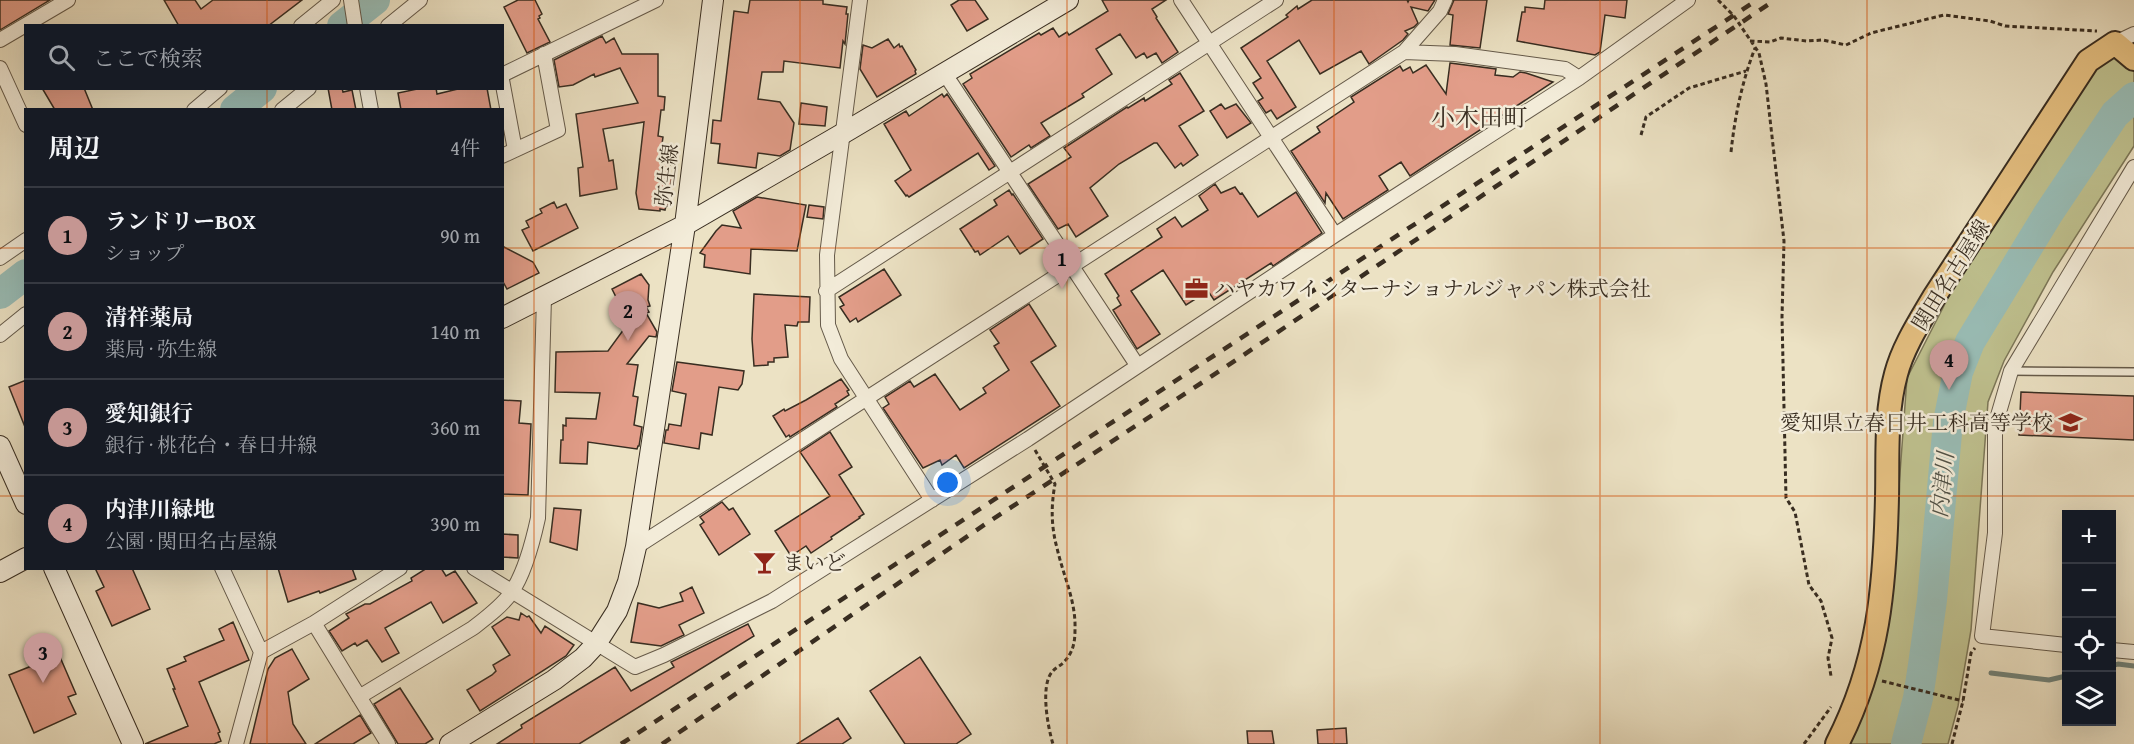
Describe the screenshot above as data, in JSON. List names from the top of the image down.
{
  "streets": {
    "main road": ["関田名古屋線"],
    "street": ["弥生線"]
  },
  "districts": ["小木田町"],
  "water": ["内津川"],
  "places": {
    "office": ["ハヤカワインターナショナルジャパン株式会社"],
    "school or university": ["愛知県立春日井工科高等学校"],
    "bar": ["まいど"]
  },
  "page": {
    "search": "ここで検索",
    "heading": ["周辺", "4件"],
    "list": [
      {
        "mark": "1",
        "name": "ランドリーBOX",
        "note": "ショップ",
        "value": "90 m"
      },
      {
        "mark": "2",
        "name": "清祥薬局",
        "note": "薬局 · 弥生線",
        "value": "140 m"
      },
      {
        "mark": "3",
        "name": "愛知銀行",
        "note": "銀行 · 桃花台・春日井線",
        "value": "360 m"
      },
      {
        "mark": "4",
        "name": "内津川緑地",
        "note": "公園 · 関田名古屋線",
        "value": "390 m"
      }
    ],
    "pins": [
      "1",
      "2",
      "4",
      "3"
    ],
    "map_buttons": ["+", "−"]
  }
}
